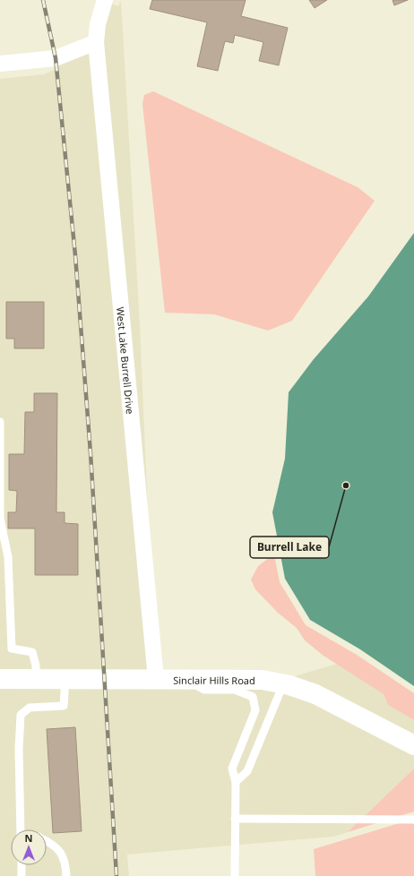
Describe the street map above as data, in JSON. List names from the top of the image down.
{
  "streets": {
    "street": ["West Lake Burrell Drive", "Sinclair Hills Road"]
  },
  "crossings": [
    ["West Lake Burrell Drive", "Sinclair Hills Road"]
  ],
  "places": ["Burrell Lake"],
  "north": "top"
}
